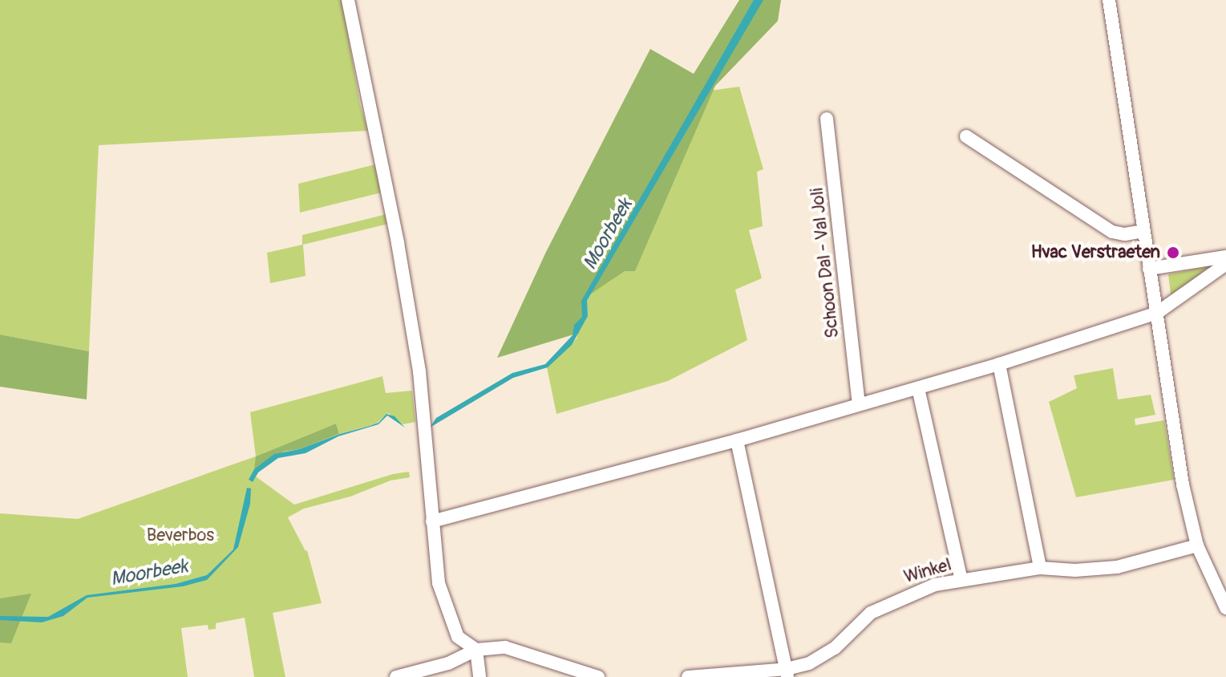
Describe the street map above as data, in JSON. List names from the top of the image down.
{
  "streets": {
    "street": ["Schoon Dal - Val Joli", "Winkel"]
  },
  "water": ["Moorbeek"],
  "parks": ["Beverbos"],
  "places": ["Hvac Verstraeten"]
}
